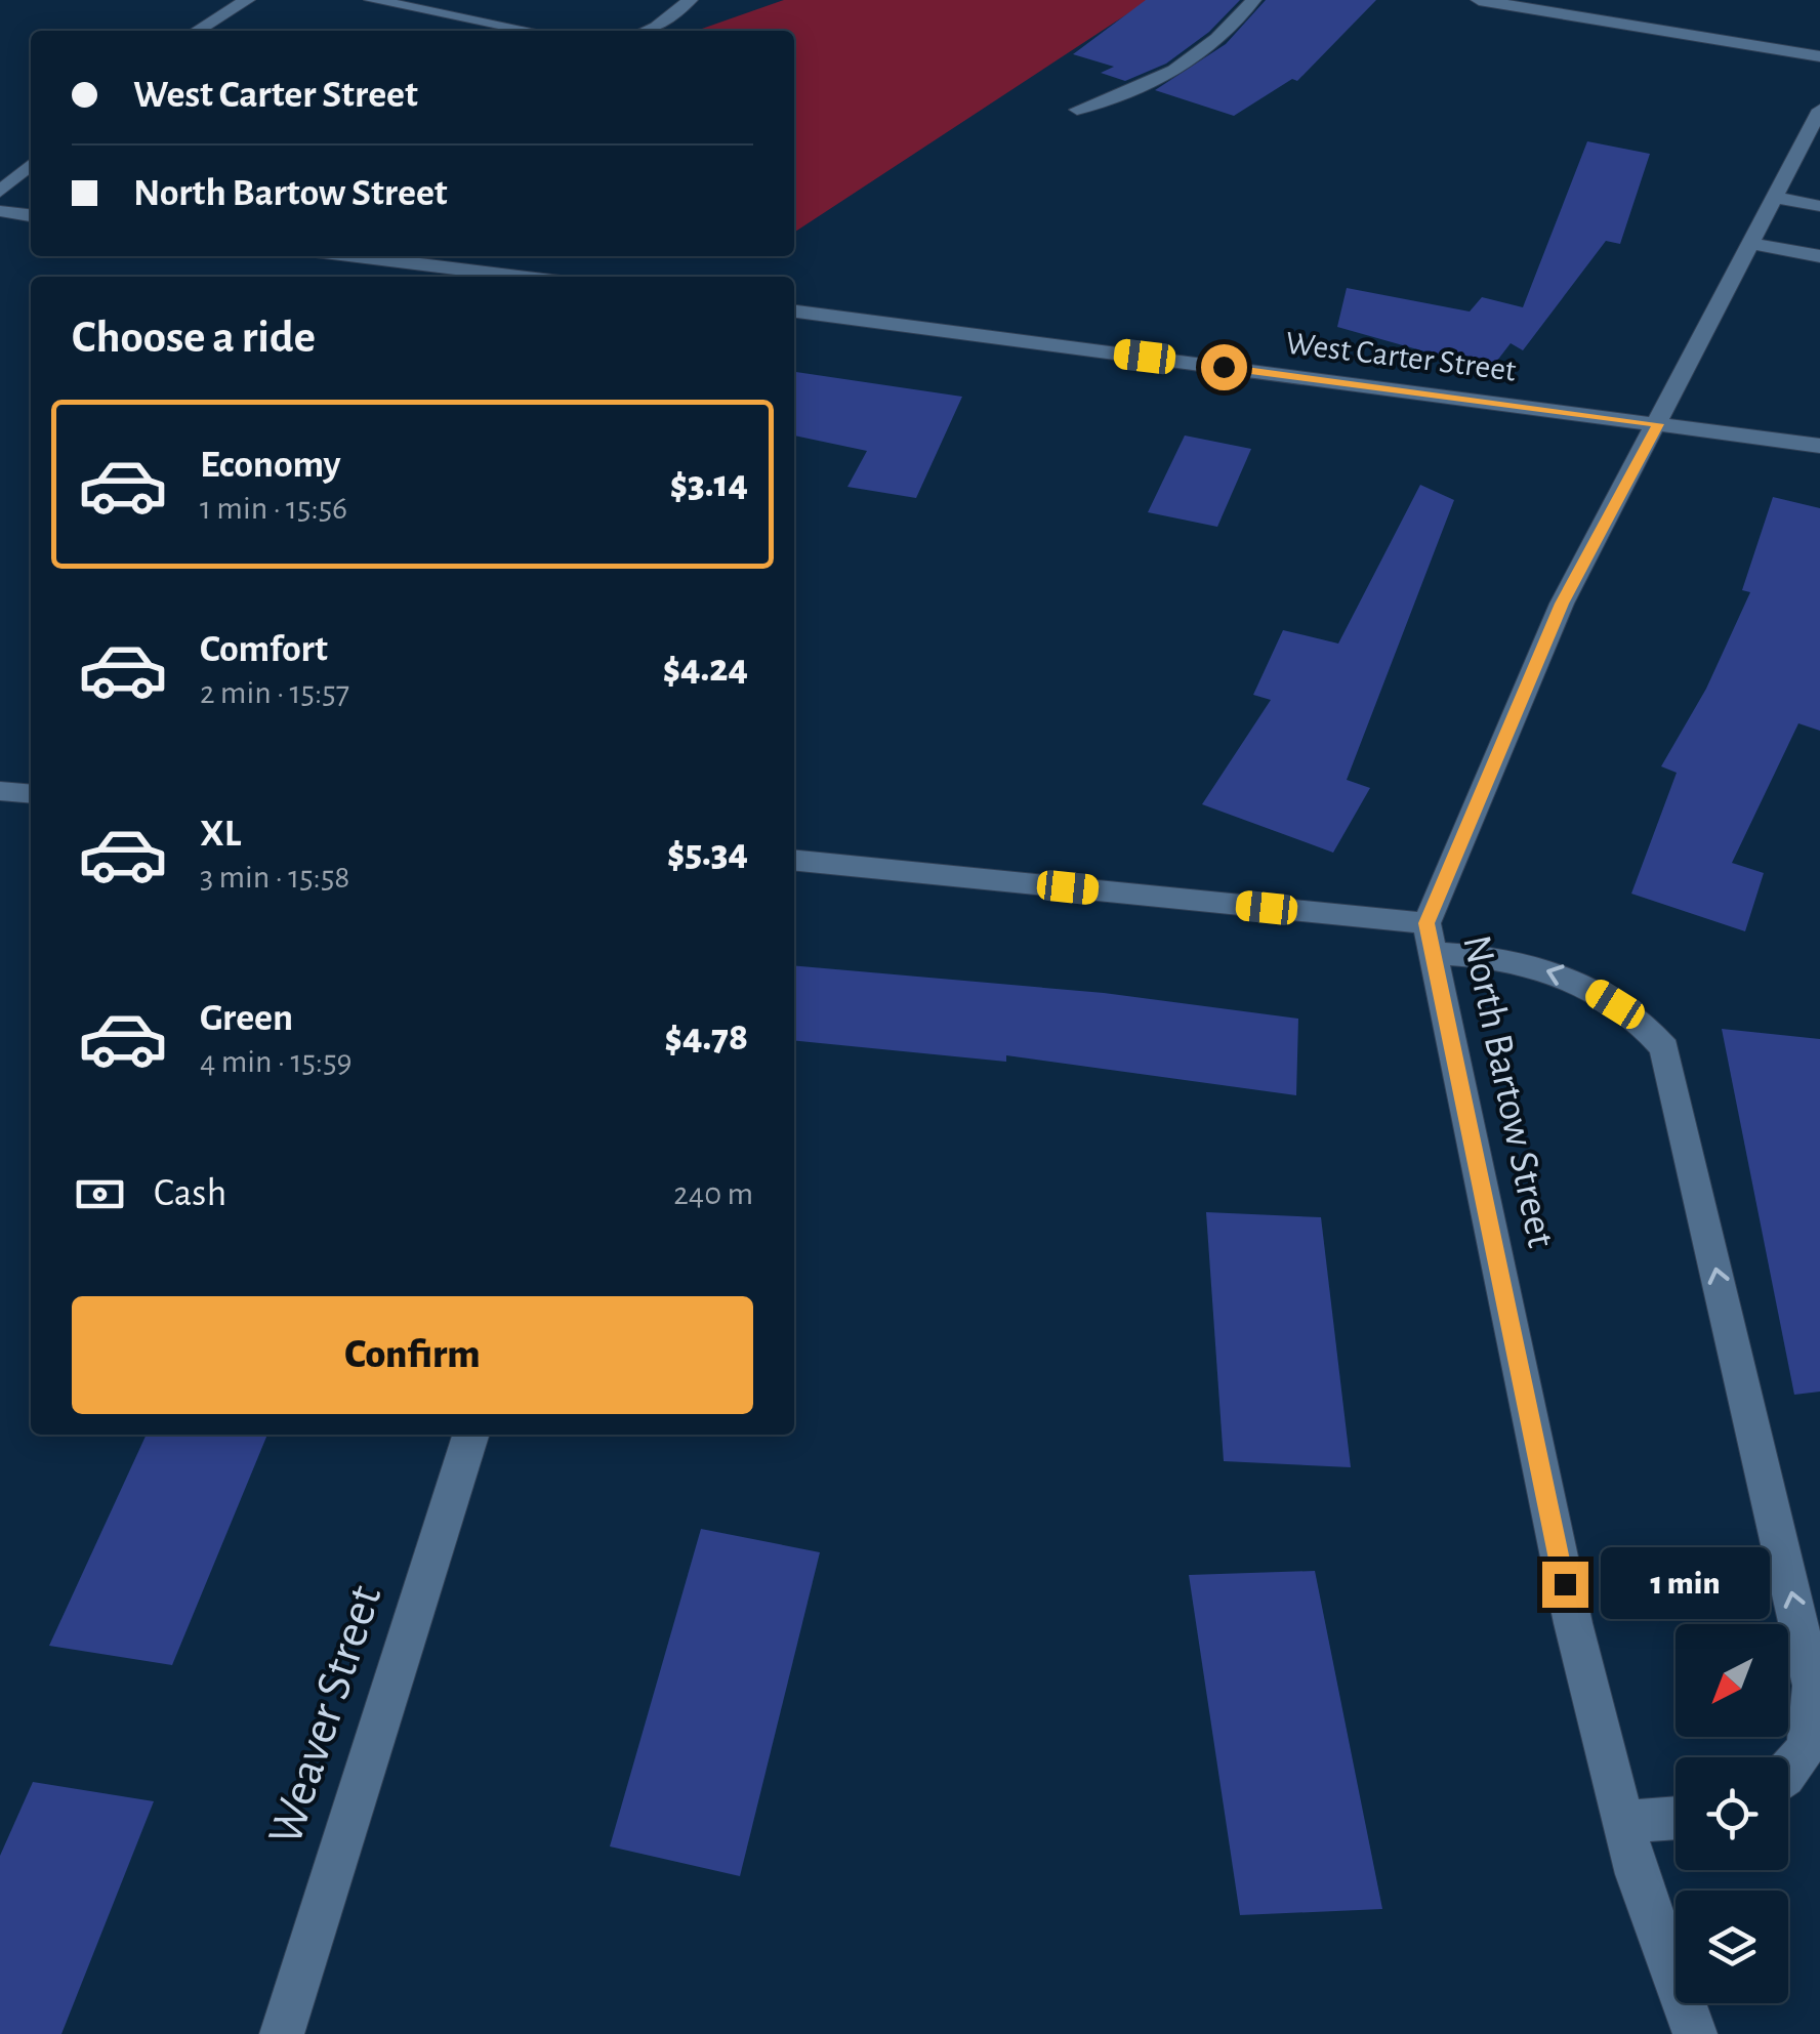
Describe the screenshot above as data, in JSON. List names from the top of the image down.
{
  "streets": {
    "street": ["West Carter Street", "North Bartow Street", "Weaver Street"]
  },
  "crossings": [
    ["West Carter Street", "North Bartow Street"]
  ],
  "north": "bottom left",
  "page": {
    "banner": ["West Carter Street", "North Bartow Street"],
    "heading": "Choose a ride",
    "list": [
      {
        "name": "Economy",
        "note": "1 min · 15:56",
        "value": "$3.14"
      },
      {
        "name": "Comfort",
        "note": "2 min · 15:57",
        "value": "$4.24"
      },
      {
        "name": "XL",
        "note": "3 min · 15:58",
        "value": "$5.34"
      },
      {
        "name": "Green",
        "note": "4 min · 15:59",
        "value": "$4.78"
      }
    ],
    "pay": ["Cash", "240 m"],
    "buttons": "Confirm",
    "bubble": "1 min"
  }
}
